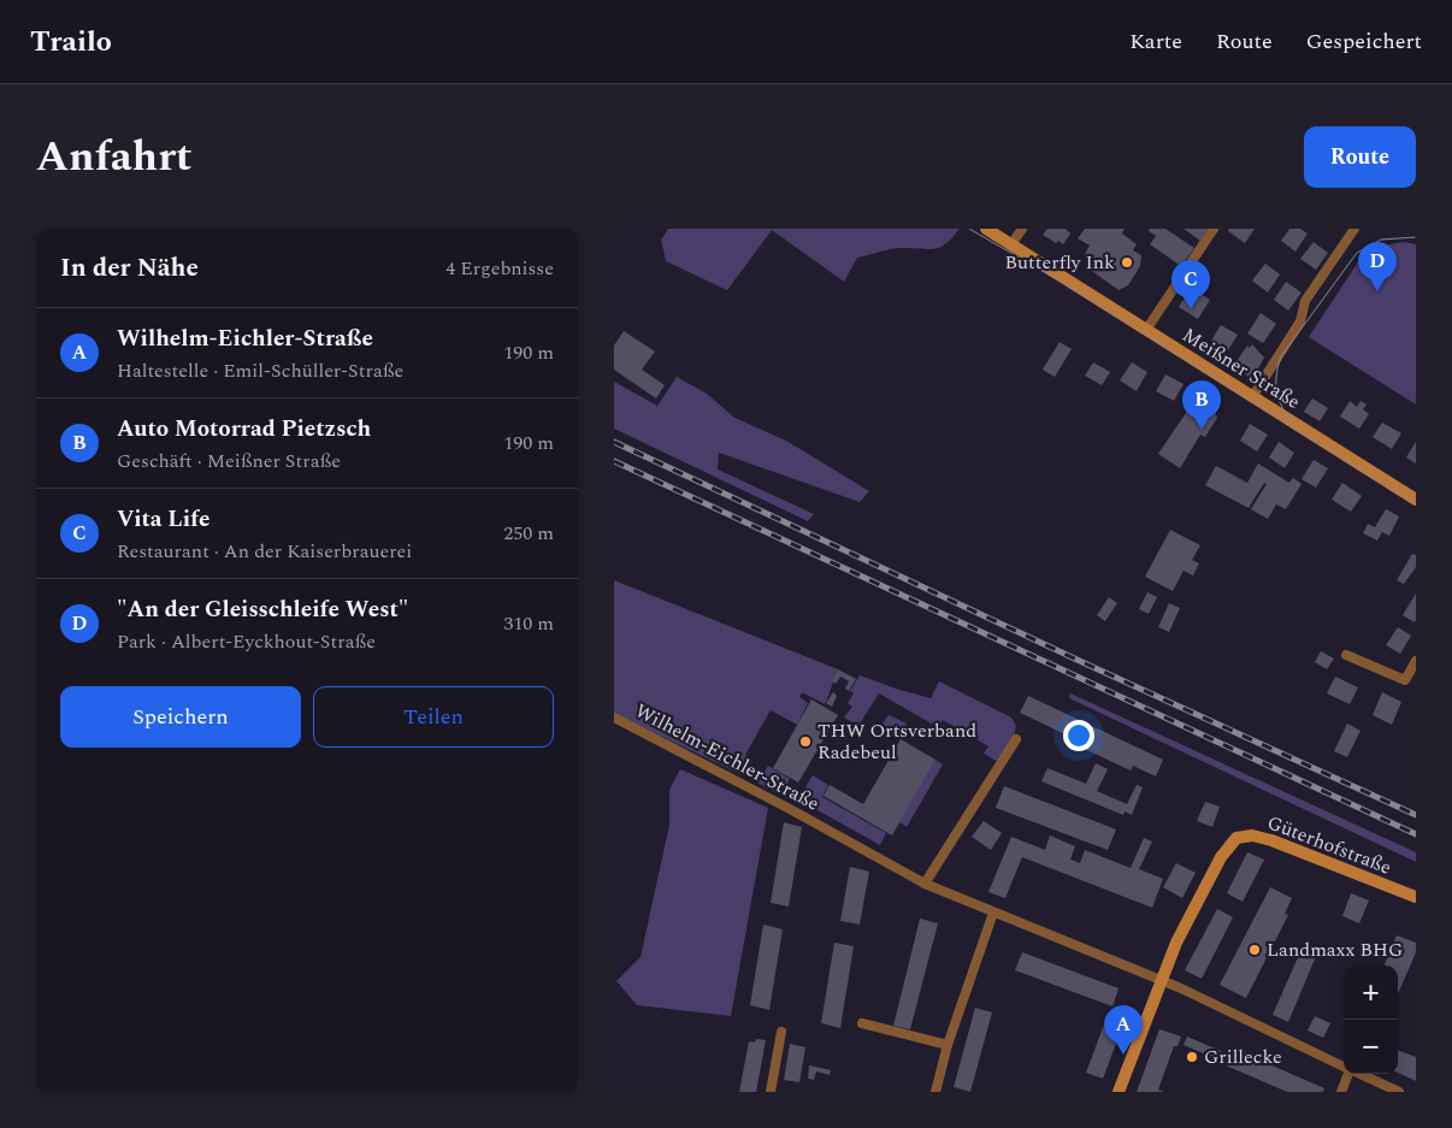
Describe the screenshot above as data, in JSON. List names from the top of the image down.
{
  "streets": {
    "main road": ["Meißner Straße", "Güterhofstraße"],
    "street": ["Wilhelm-Eichler-Straße"]
  },
  "crossings": [
    ["Wilhelm-Eichler-Straße", "Güterhofstraße"]
  ],
  "places": [
    "Butterfly Ink",
    "THW Ortsverband Radebeul",
    "Landmaxx BHG",
    "Grillecke"
  ],
  "page": {
    "header": "Trailo",
    "nav": ["Karte", "Route", "Gespeichert"],
    "title": "Anfahrt",
    "buttons": [
      "Route",
      ["Speichern", "Teilen"]
    ],
    "heading": ["In der Nähe", "4 Ergebnisse"],
    "pins": [
      "D",
      "C",
      "B",
      "A"
    ],
    "list": [
      {
        "mark": "A",
        "name": "Wilhelm-Eichler-Straße",
        "note": "Haltestelle · Emil-Schüller-Straße",
        "value": "190 m"
      },
      {
        "mark": "B",
        "name": "Auto Motorrad Pietzsch",
        "note": "Geschäft · Meißner Straße",
        "value": "190 m"
      },
      {
        "mark": "C",
        "name": "Vita Life",
        "note": "Restaurant · An der Kaiserbrauerei",
        "value": "250 m"
      },
      {
        "mark": "D",
        "name": "\"An der Gleisschleife West\"",
        "note": "Park · Albert-Eyckhout-Straße",
        "value": "310 m"
      }
    ],
    "map_buttons": ["+", "−"]
  }
}
